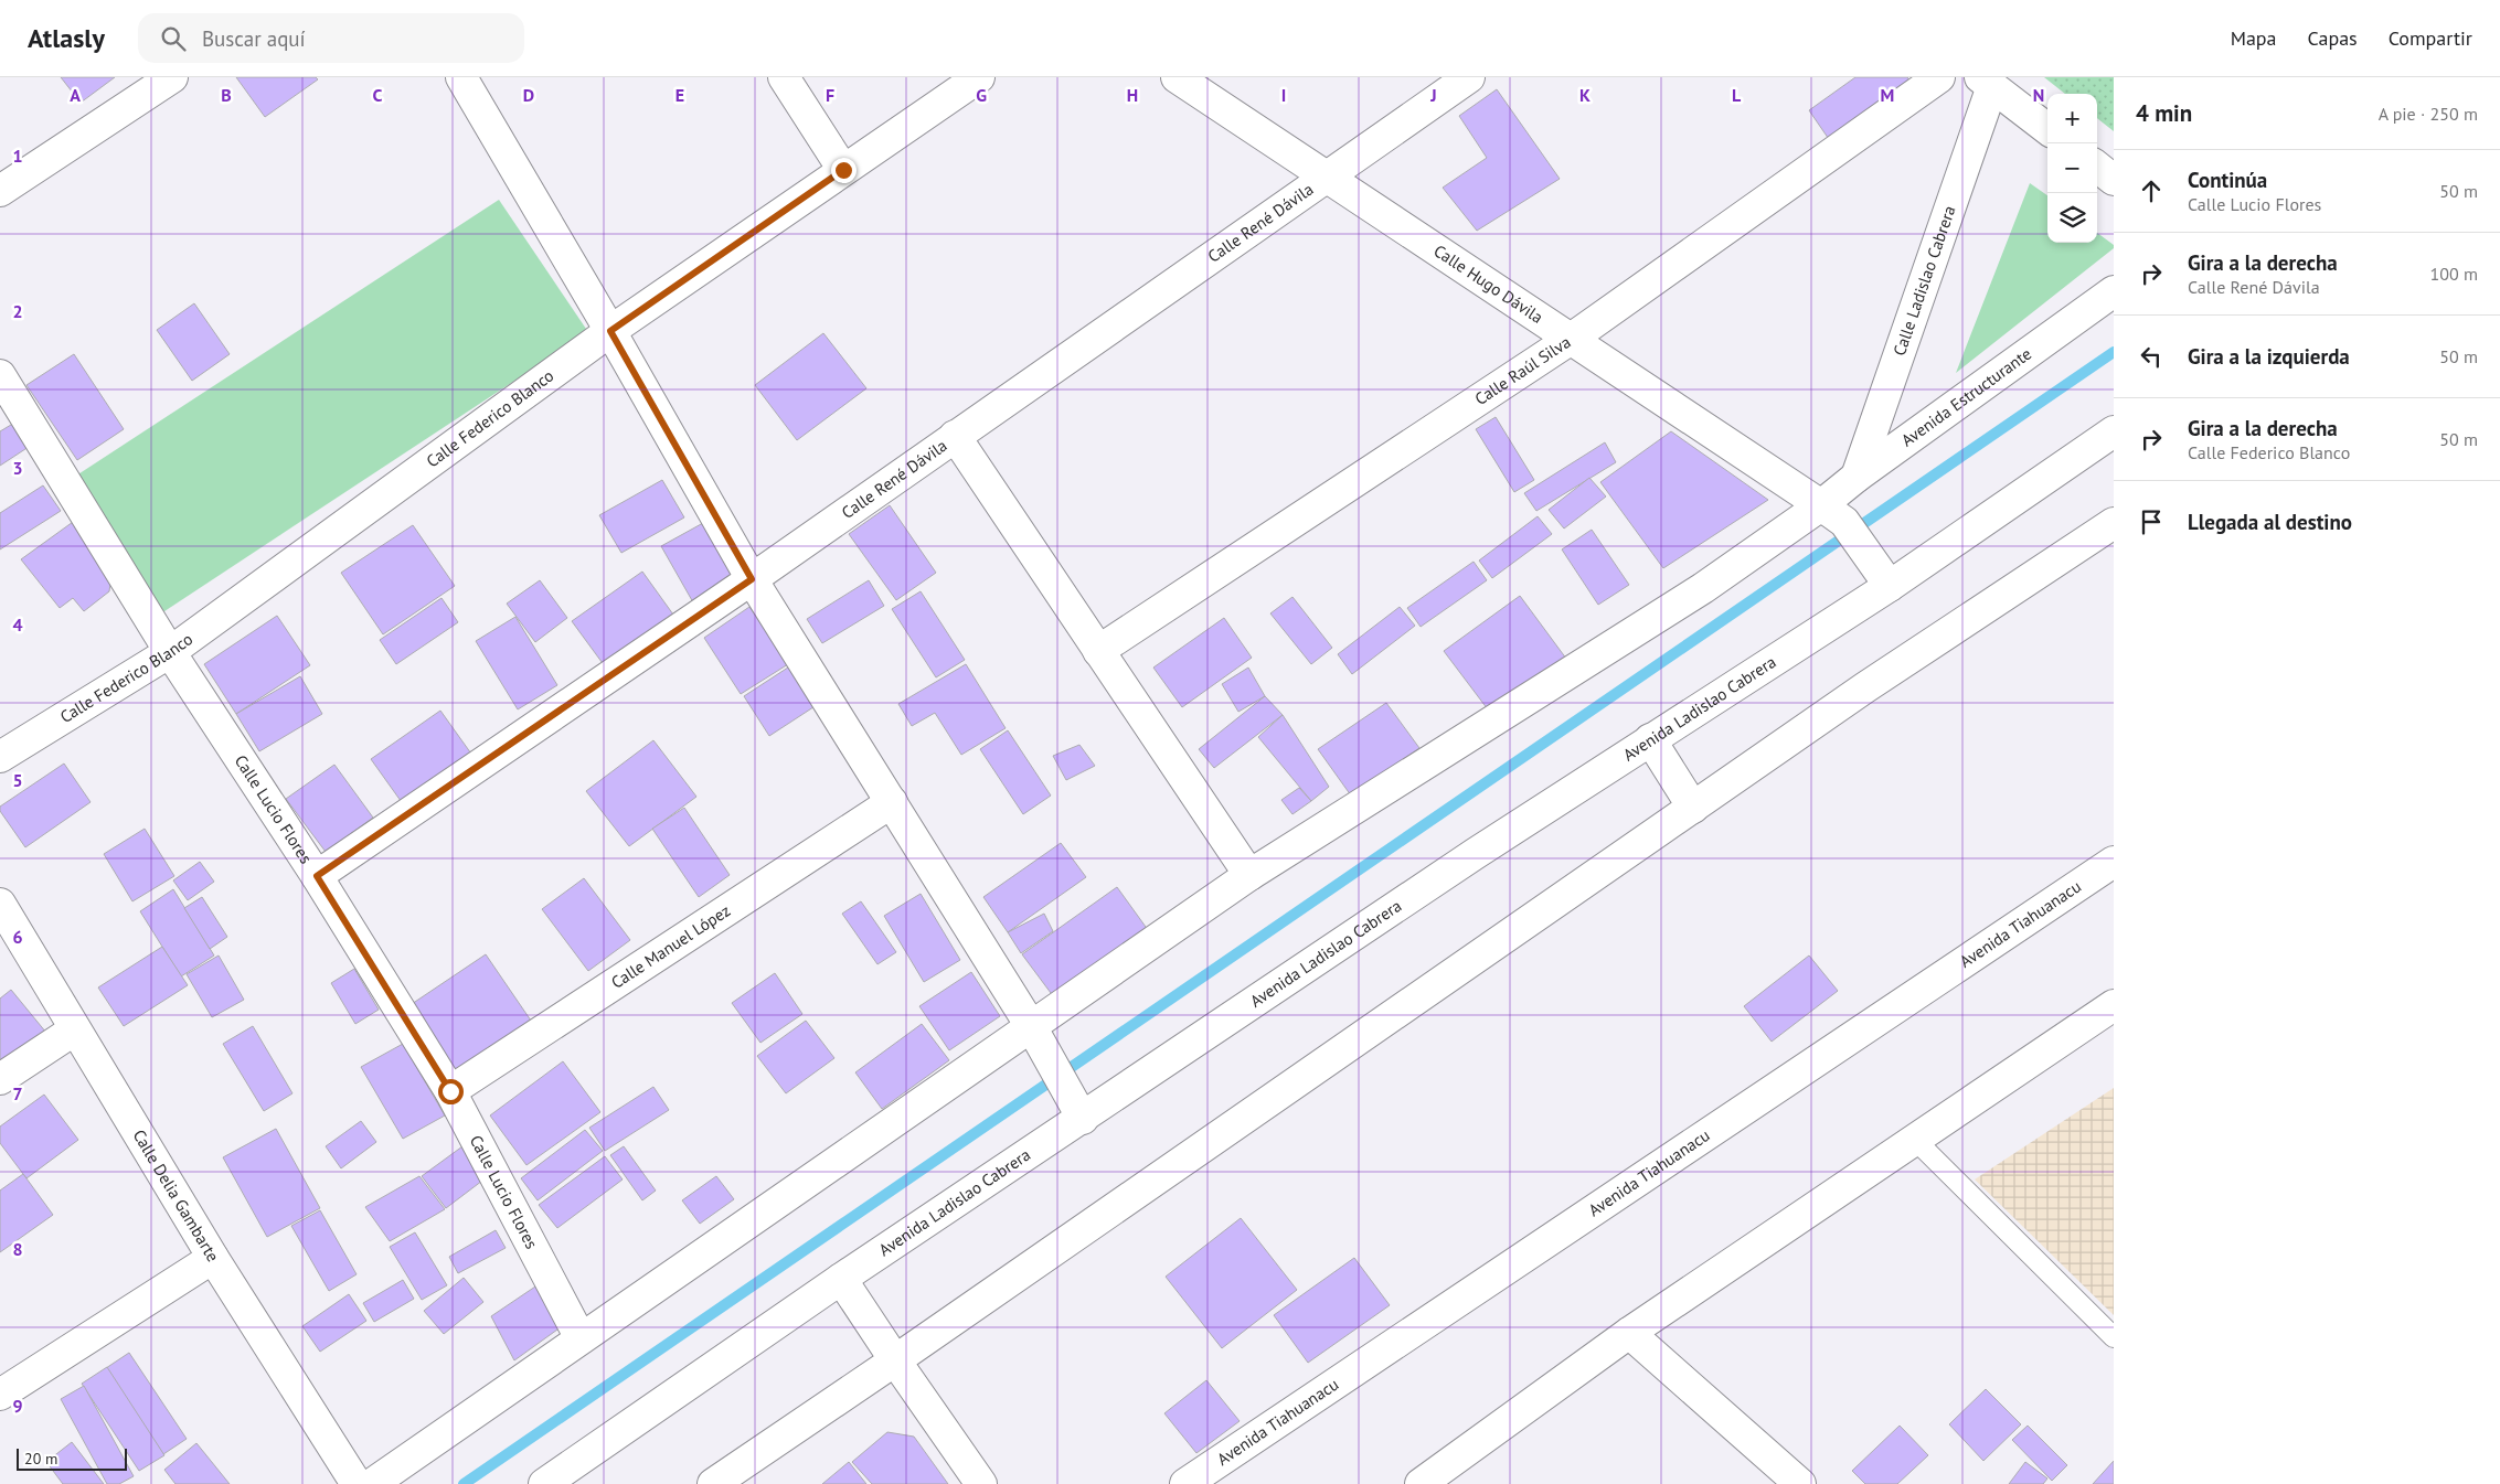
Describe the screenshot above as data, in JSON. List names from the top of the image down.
{
  "streets": {
    "main road": [
      "Calle René Dávila",
      "Calle Ladislao Cabrera",
      "Calle Hugo Dávila",
      "Calle Raúl Silva",
      "Avenida Estructurante",
      "Calle Federico Blanco",
      "Avenida Ladislao Cabrera",
      "Calle Lucio Flores",
      "Avenida Tiahuanacu",
      "Calle Manuel López",
      "Calle Delia Gambarte"
    ]
  },
  "crossings": [
    ["Calle René Dávila", "Calle Hugo Dávila"],
    ["Calle René Dávila", "Calle Lucio Flores"],
    ["Calle Ladislao Cabrera", "Avenida Estructurante"],
    ["Calle Hugo Dávila", "Calle Raúl Silva"],
    ["Calle Hugo Dávila", "Avenida Estructurante"],
    ["Calle Hugo Dávila", "Avenida Ladislao Cabrera"],
    ["Avenida Estructurante", "Calle Lucio Flores"],
    ["Calle Federico Blanco", "Calle Lucio Flores"],
    ["Calle Lucio Flores", "Calle Manuel López"]
  ],
  "scale_bar": "20 m",
  "page": {
    "header": "Atlasly",
    "search": "Buscar aquí",
    "nav": ["Mapa", "Capas", "Compartir"],
    "heading": ["4 min", "A pie · 250 m"],
    "map_buttons": ["+", "−"],
    "list": [
      ["Continúa", "Calle Lucio Flores", "50 m"],
      ["Gira a la derecha", "Calle René Dávila", "100 m"],
      ["Gira a la izquierda", "50 m"],
      ["Gira a la derecha", "Calle Federico Blanco", "50 m"],
      "Llegada al destino"
    ],
    "scale": "20 m"
  },
  "grid": {
    "columns": [
      "A",
      "B",
      "C",
      "D",
      "E",
      "F",
      "G",
      "H",
      "I",
      "J",
      "K",
      "L",
      "M",
      "N"
    ],
    "rows": [
      "1",
      "2",
      "3",
      "4",
      "5",
      "6",
      "7",
      "8",
      "9"
    ]
  }
}
